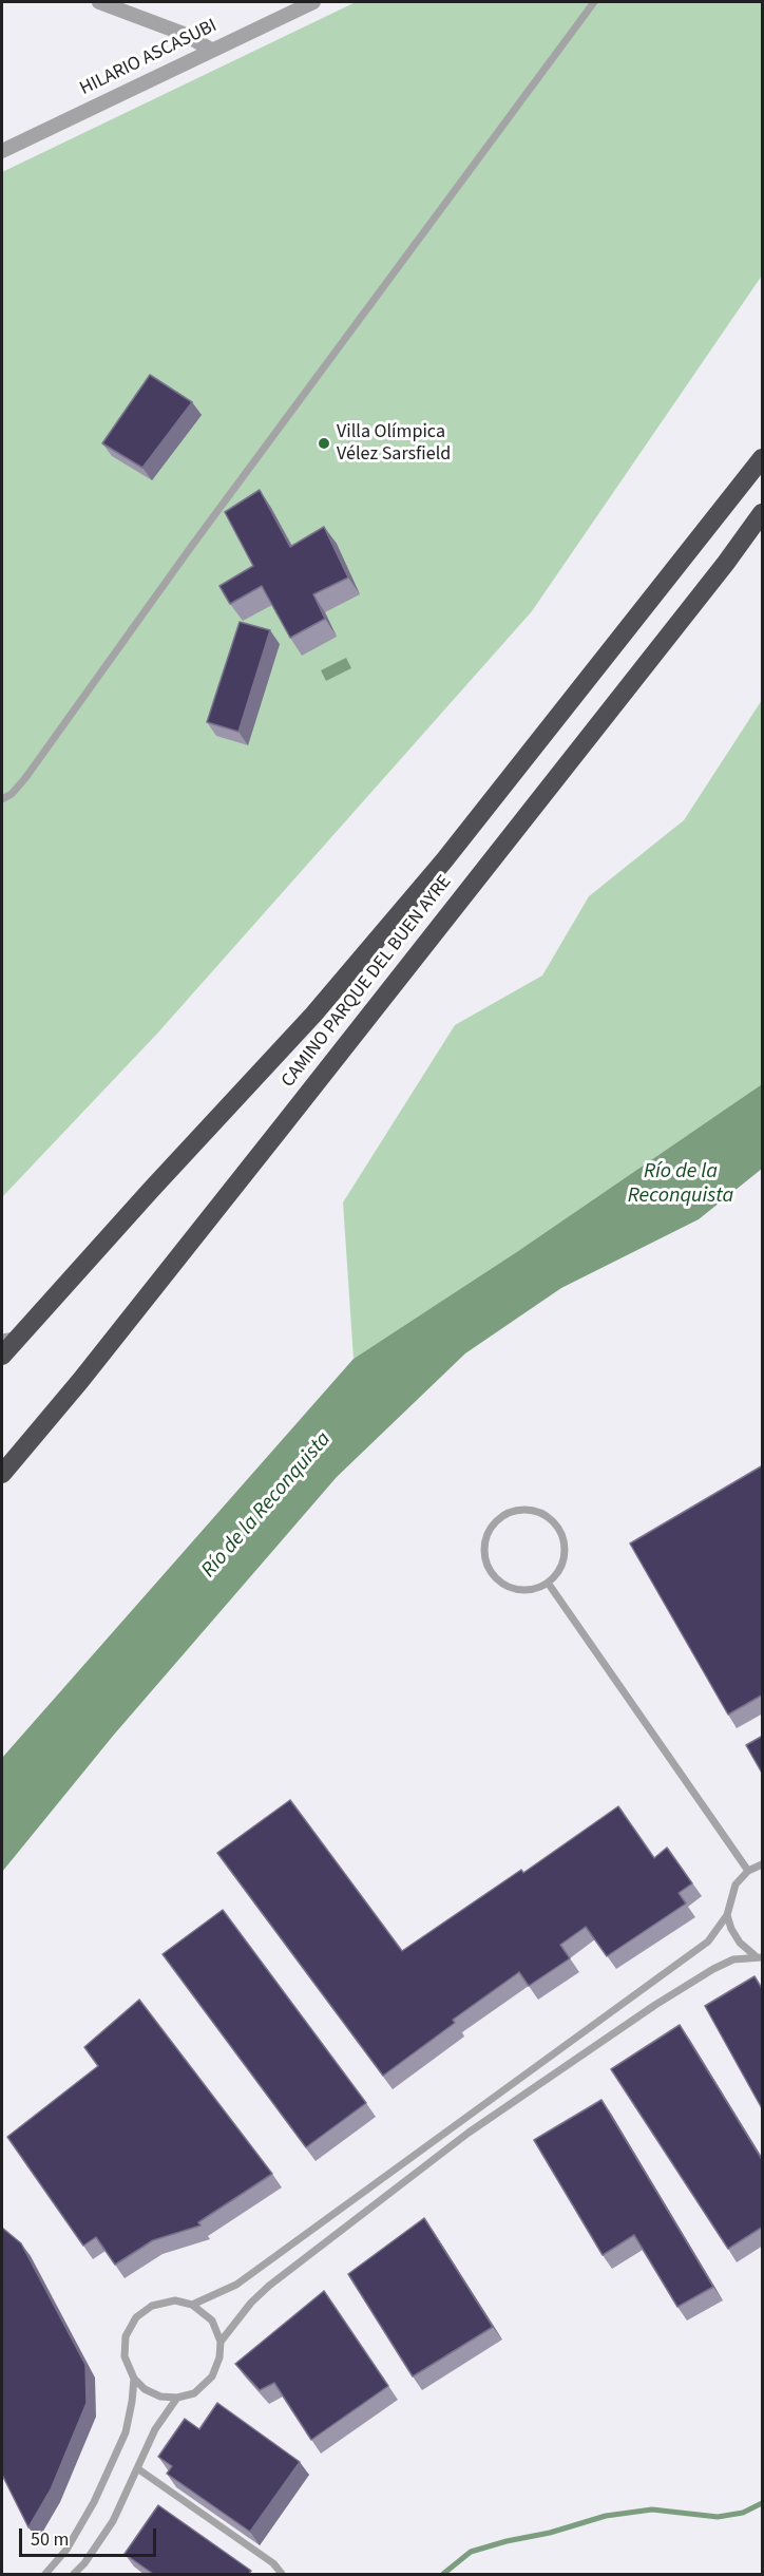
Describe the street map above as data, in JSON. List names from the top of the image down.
{
  "streets": {
    "highway": ["CAMINO PARQUE DEL BUEN AYRE"],
    "street": ["HILARIO ASCASUBI"]
  },
  "water": ["Río de la Reconquista"],
  "places": ["Villa Olímpica Vélez Sarsfield"],
  "scale_bar": "50 m"
}
